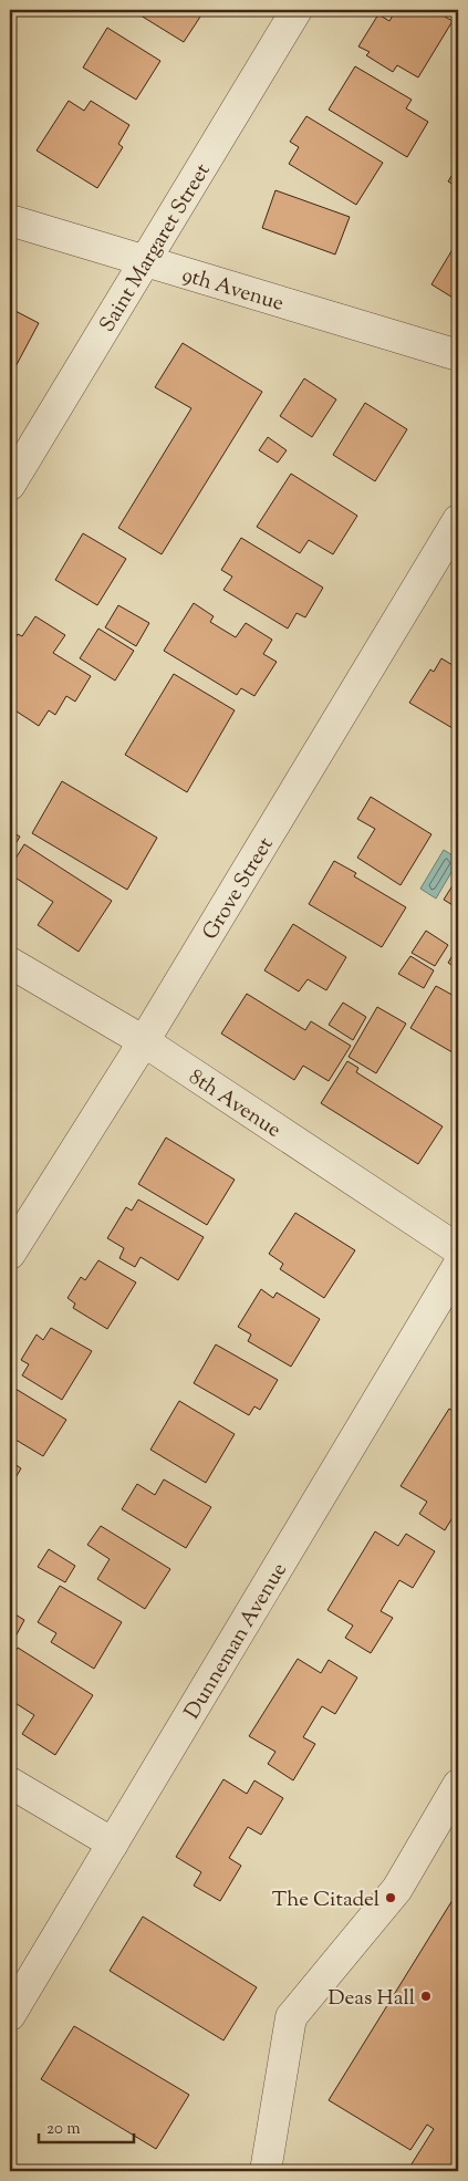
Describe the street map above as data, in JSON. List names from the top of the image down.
{
  "streets": {
    "street": [
      "Saint Margaret Street",
      "9th Avenue",
      "Grove Street",
      "8th Avenue",
      "Dunneman Avenue"
    ]
  },
  "crossings": [
    ["Saint Margaret Street", "9th Avenue"],
    ["Grove Street", "8th Avenue"]
  ],
  "places": ["The Citadel", "Deas Hall"],
  "scale_bar": "20 m"
}
